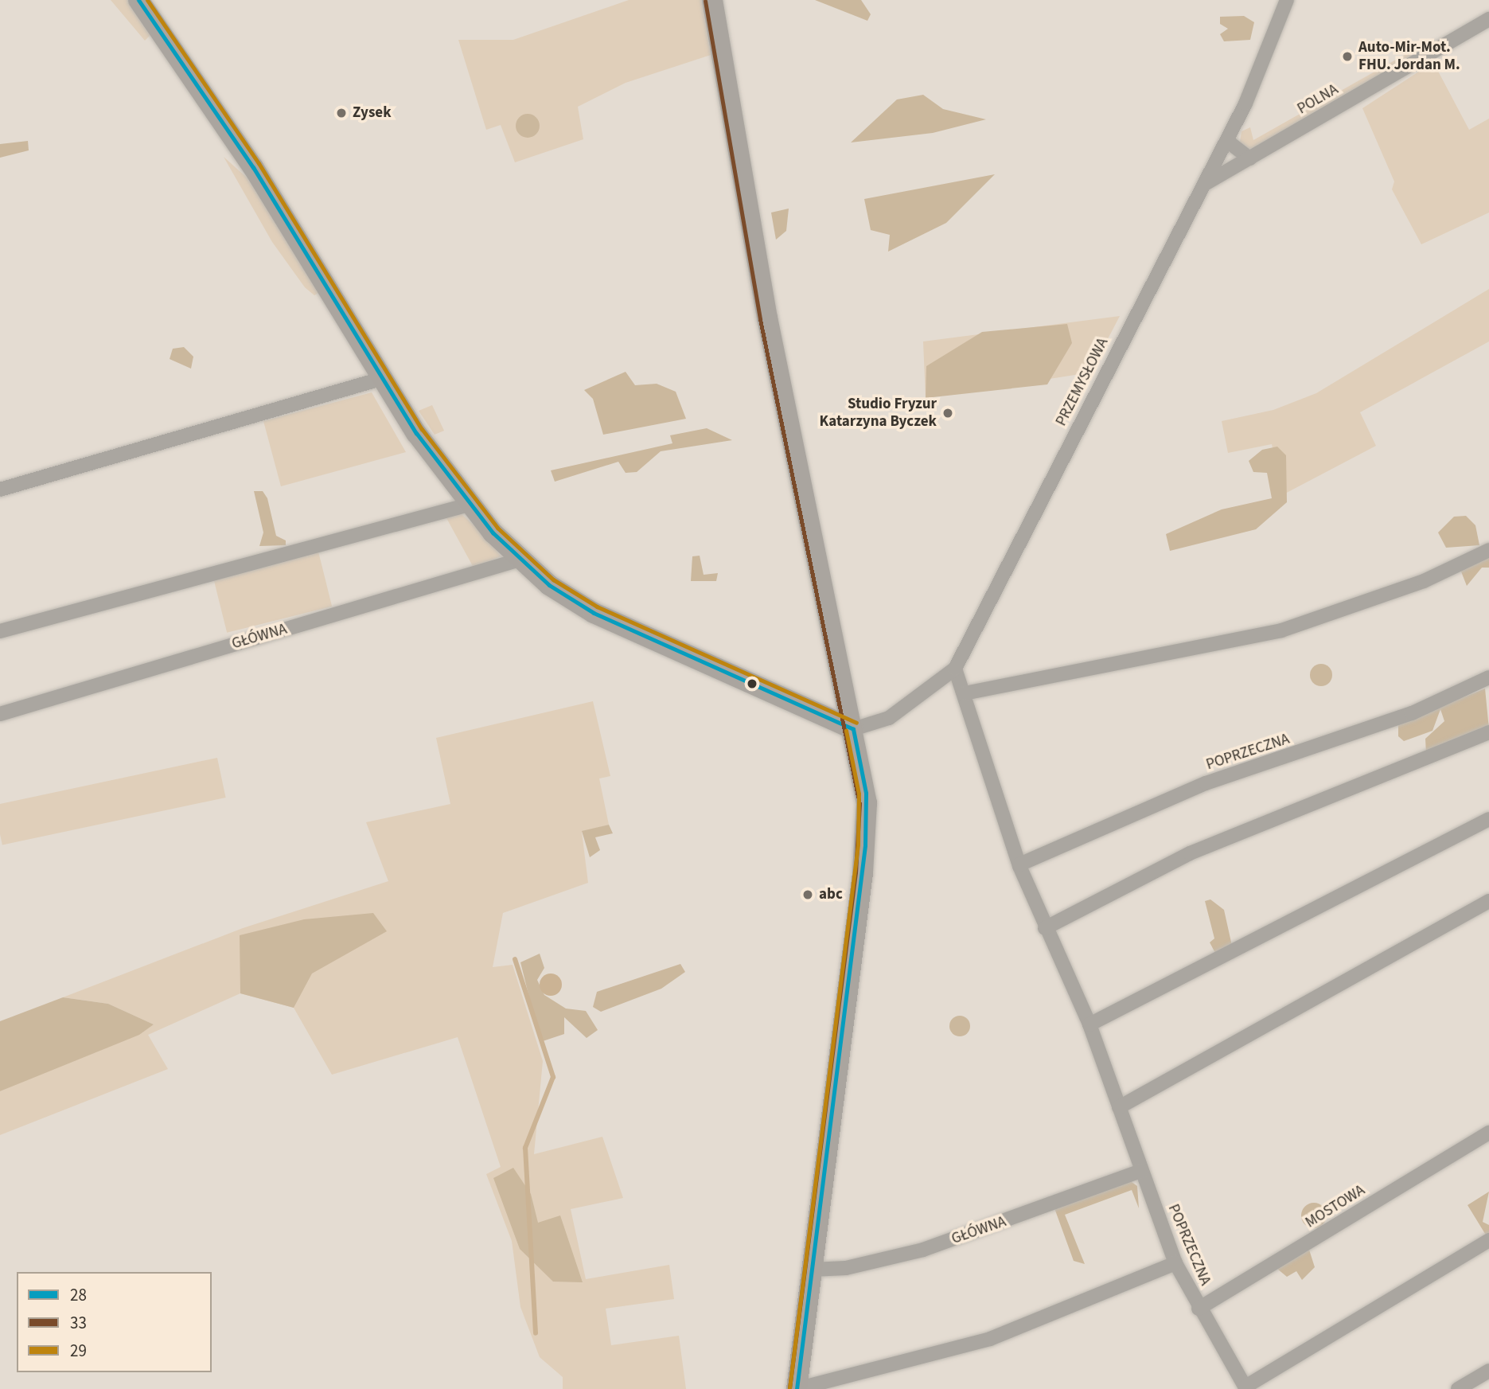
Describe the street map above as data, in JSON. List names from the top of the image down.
{
  "streets": {
    "street": [
      "POLNA",
      "PRZEMYSŁOWA",
      "GŁÓWNA",
      "POPRZECZNA",
      "MOSTOWA"
    ]
  },
  "crossings": [
    ["POLNA", "PRZEMYSŁOWA"],
    ["PRZEMYSŁOWA", "POPRZECZNA"],
    ["GŁÓWNA", "POPRZECZNA"],
    ["POPRZECZNA", "MOSTOWA"]
  ],
  "places": [
    "Auto-Mir-Mot. FHU. Jordan M.",
    "Zysek",
    "Studio Fryzur Katarzyna Byczek",
    "abc"
  ],
  "lines": ["transit line 28", "transit line 29", "transit line 33"],
  "legend": ["28", "33", "29"]
}
